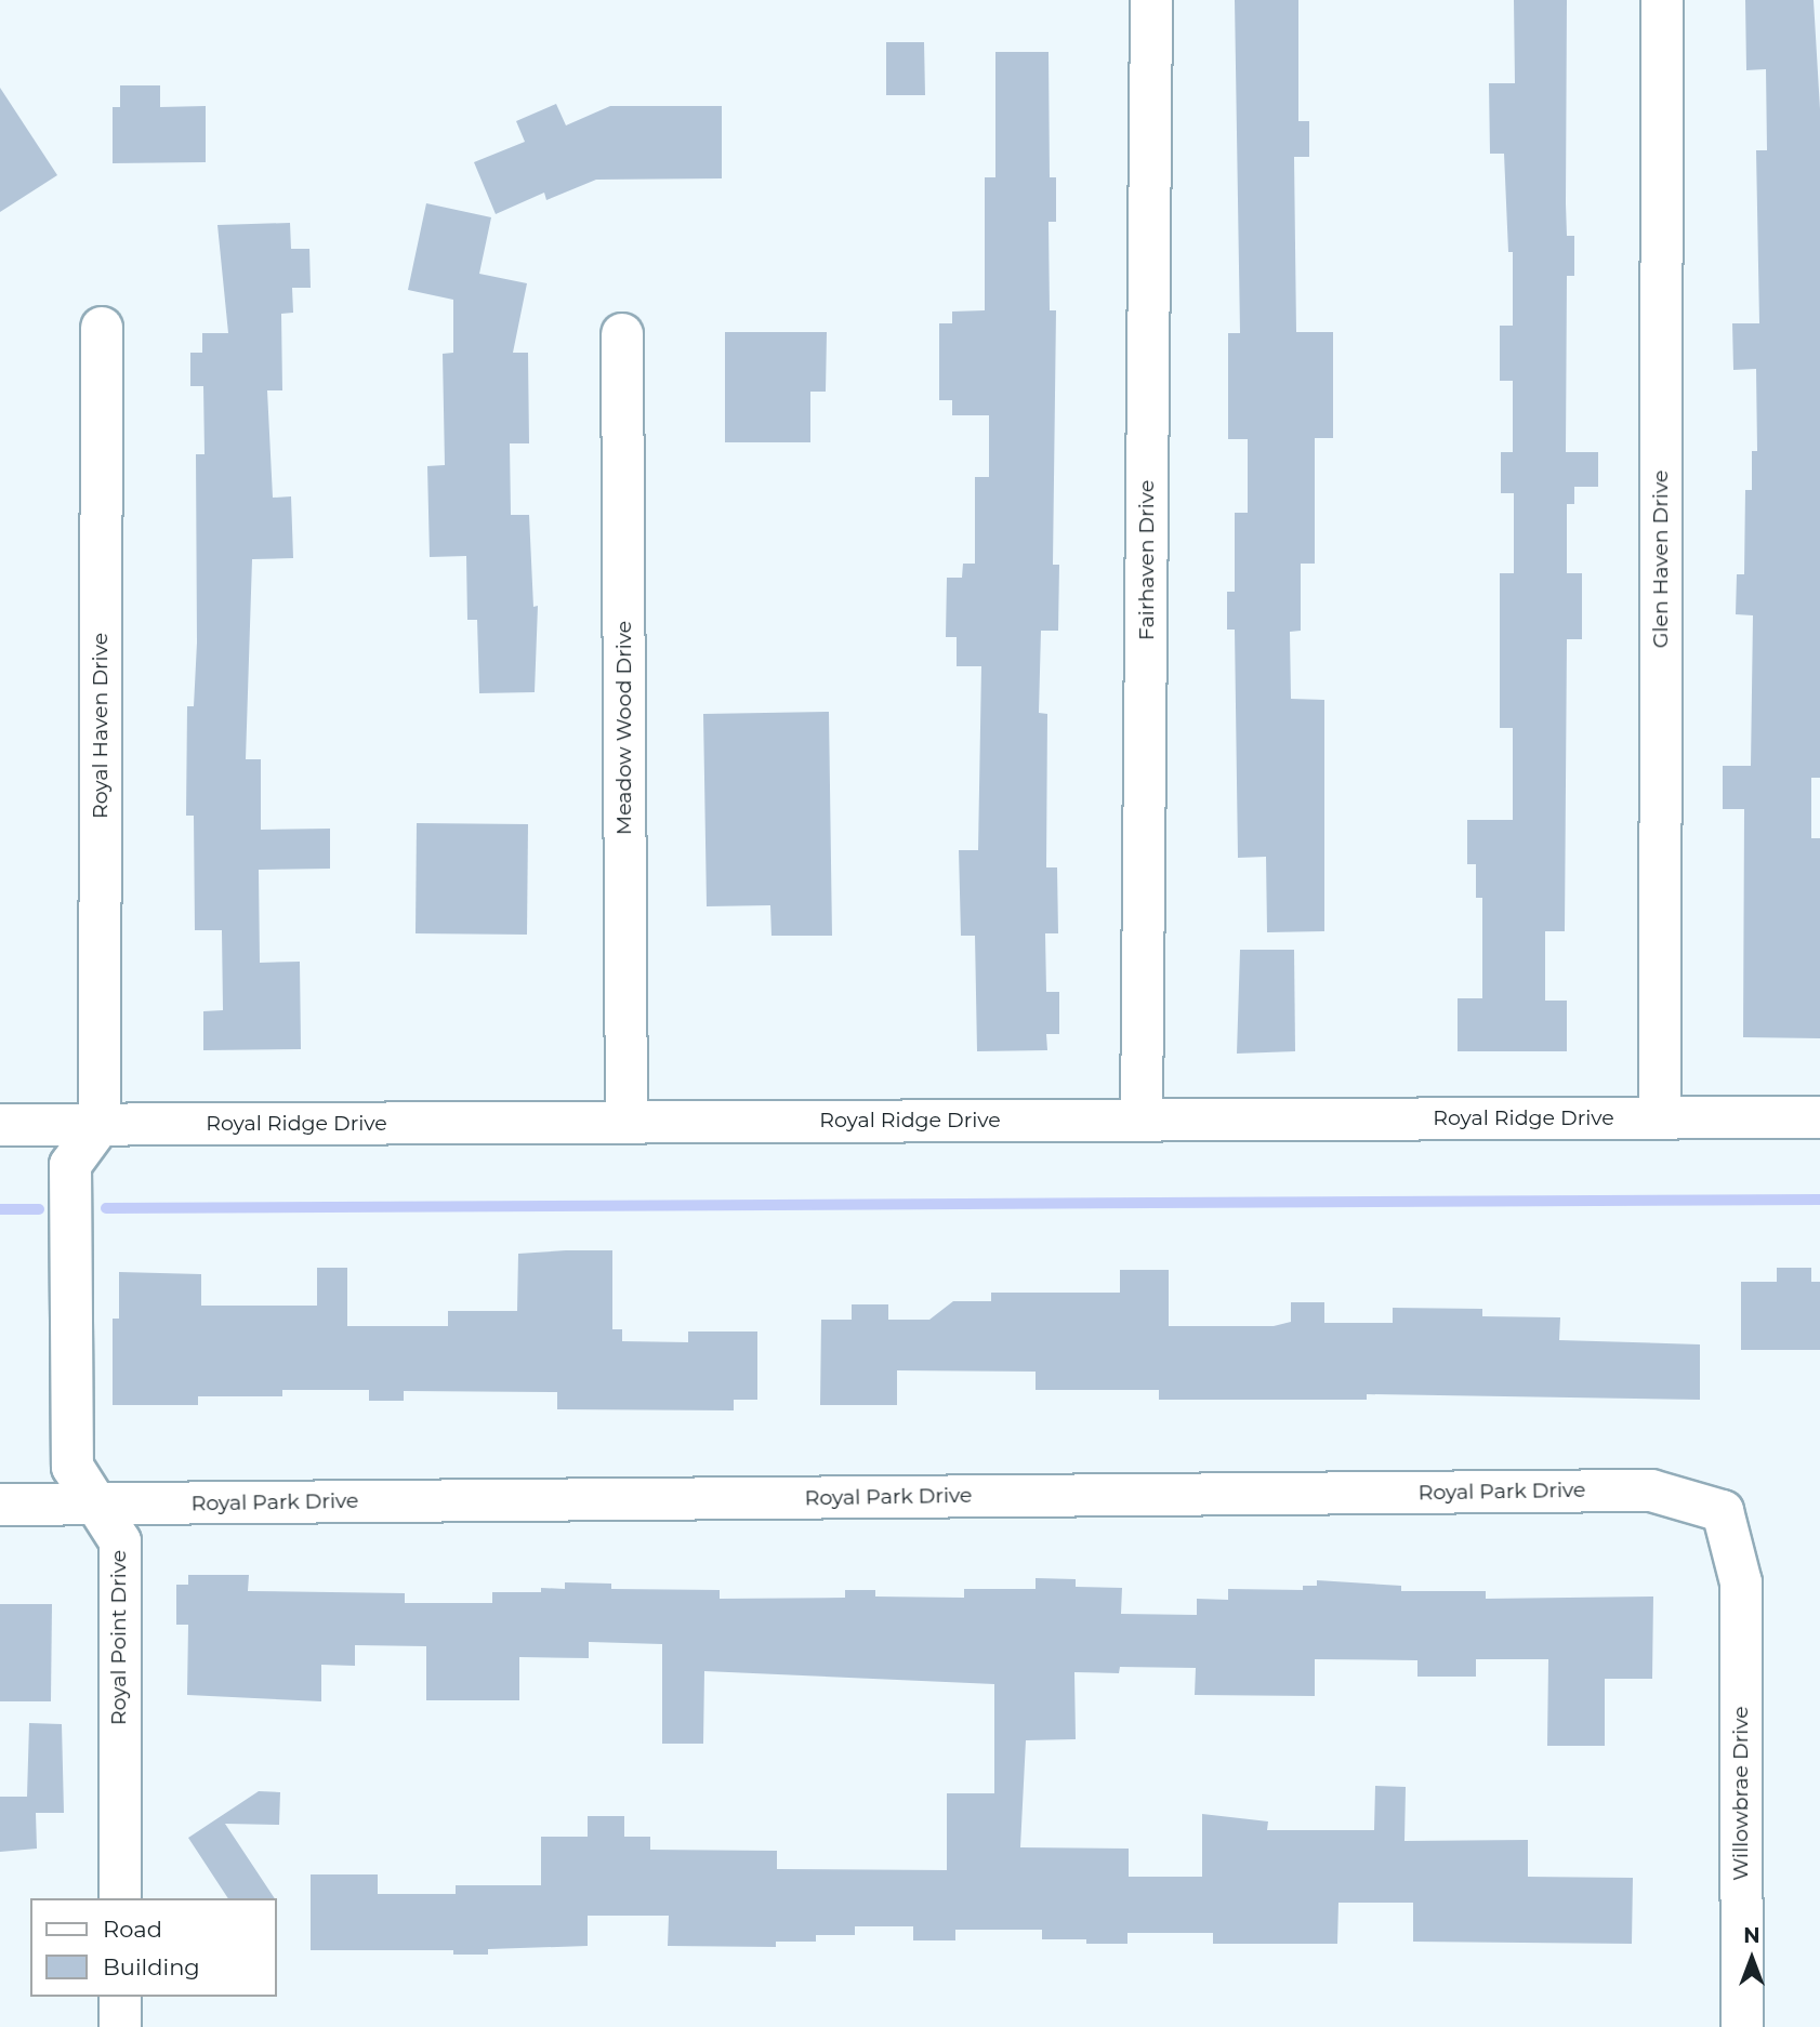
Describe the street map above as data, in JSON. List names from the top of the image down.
{
  "streets": {
    "street": [
      "Glen Haven Drive",
      "Fairhaven Drive",
      "Royal Haven Drive",
      "Meadow Wood Drive",
      "Royal Ridge Drive",
      "Royal Park Drive",
      "Royal Point Drive",
      "Willowbrae Drive"
    ]
  },
  "crossings": [
    ["Glen Haven Drive", "Royal Ridge Drive"],
    ["Fairhaven Drive", "Royal Ridge Drive"],
    ["Royal Haven Drive", "Royal Ridge Drive"],
    ["Royal Haven Drive", "Royal Point Drive"],
    ["Meadow Wood Drive", "Royal Ridge Drive"],
    ["Royal Ridge Drive", "Royal Point Drive"],
    ["Royal Park Drive", "Royal Point Drive"],
    ["Royal Park Drive", "Willowbrae Drive"]
  ],
  "legend": ["Road", "Building"],
  "north": "top"
}
